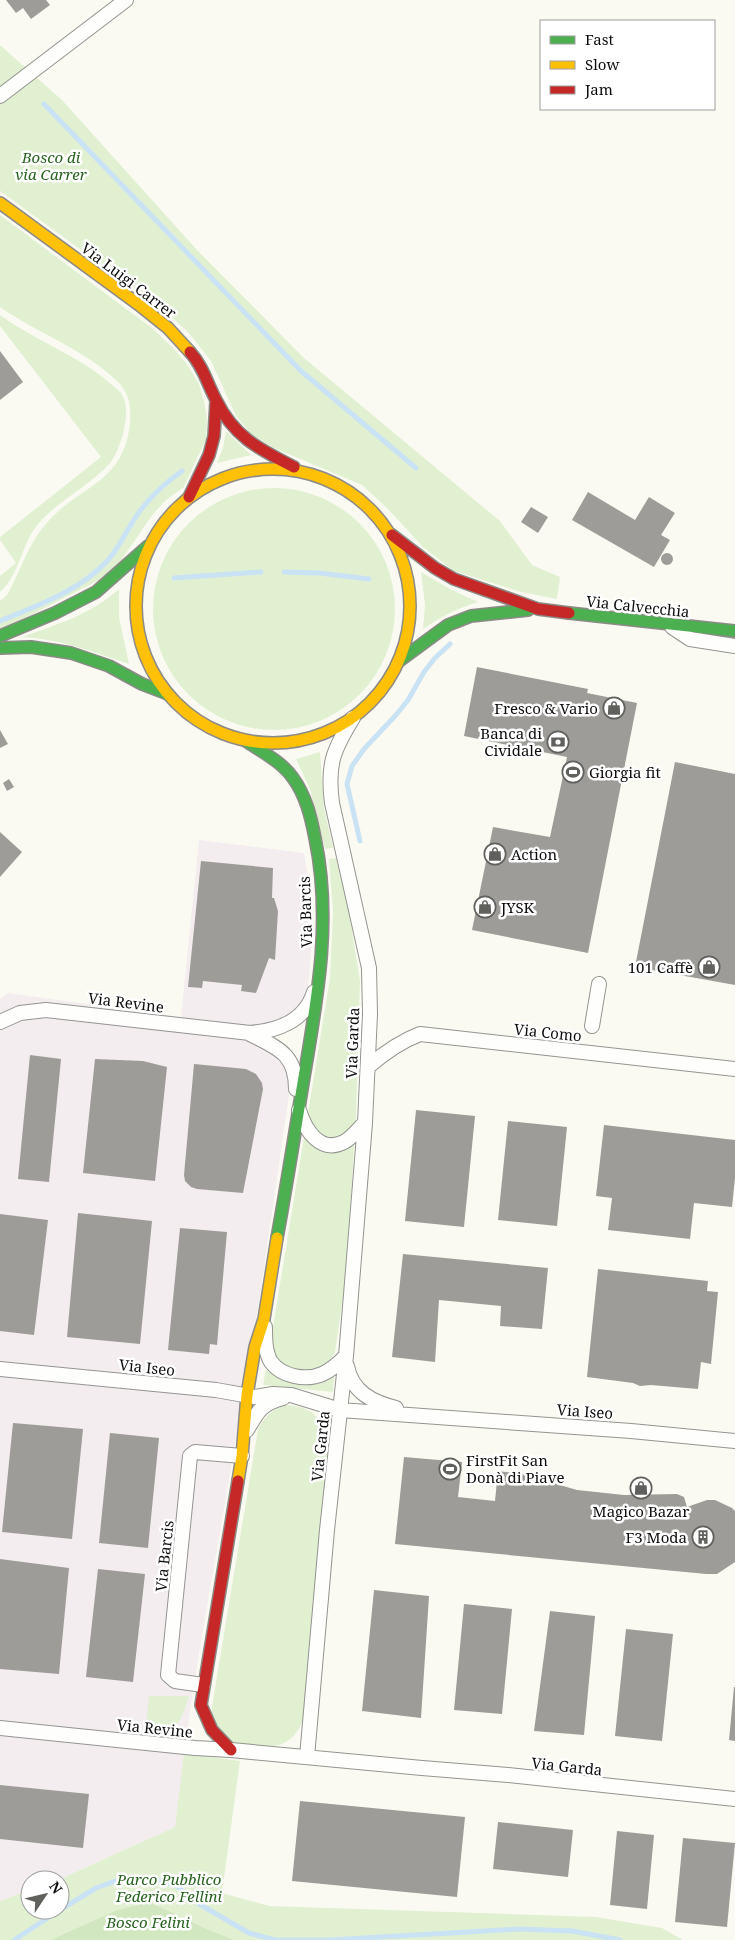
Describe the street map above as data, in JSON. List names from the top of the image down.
{
  "streets": {
    "main road": ["Via Luigi Carrer", "Via Calvecchia", "Via Barcis"],
    "street": [
      "Via Revine",
      "Via Como",
      "Via Garda",
      "Via Iseo"
    ]
  },
  "crossings": [
    ["Via Barcis", "Via Revine"],
    ["Via Barcis", "Via Garda"],
    ["Via Barcis", "Via Iseo"],
    ["Via Revine", "Via Garda"],
    ["Via Como", "Via Garda"],
    ["Via Garda", "Via Iseo"]
  ],
  "parks": ["Bosco di via Carrer", "Parco Pubblico Federico Fellini", "Bosco Felini"],
  "places": {
    "shop": [
      "Fresco & Vario",
      "Action",
      "JYSK",
      "101 Caffè",
      "Magico Bazar"
    ],
    "bank": ["Banca di Cividale"],
    "sports": ["Giorgia fit", "FirstFit San Donà di Piave"],
    "building": ["F3 Moda"]
  },
  "legend": ["Fast", "Slow", "Jam"],
  "north": "top right"
}
